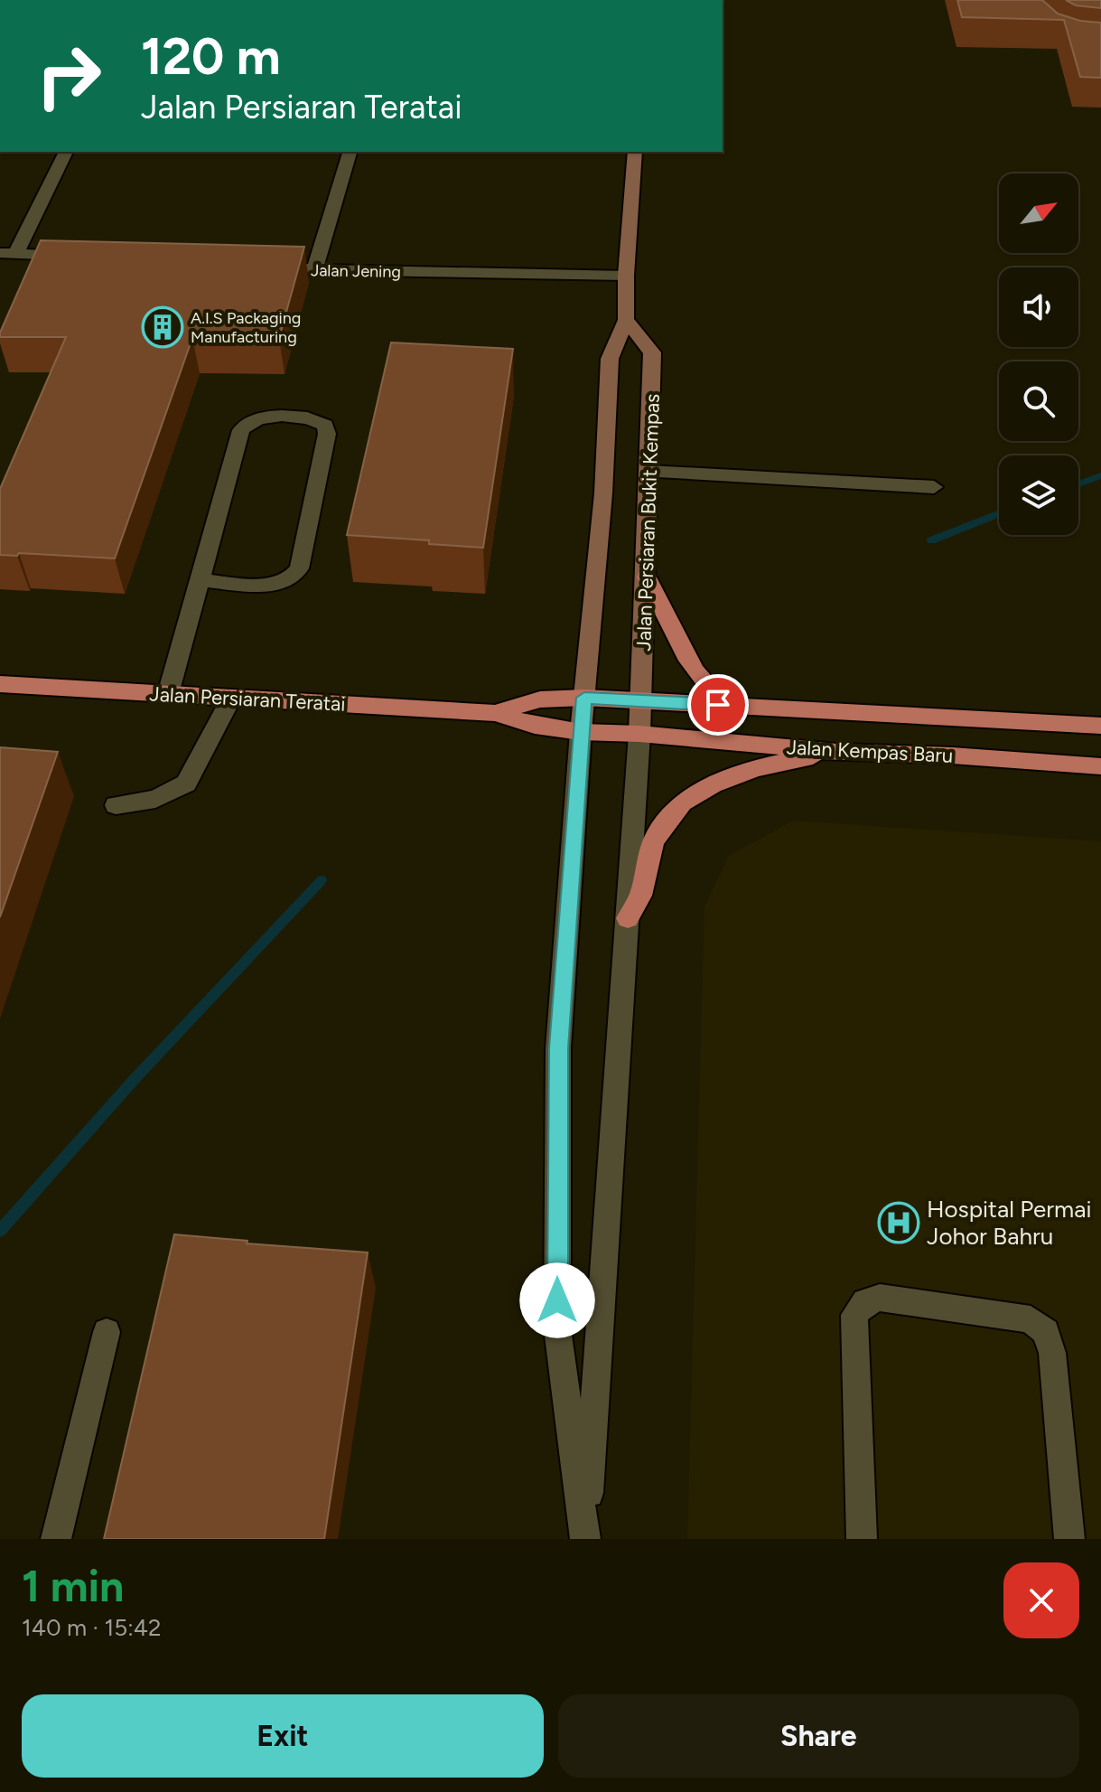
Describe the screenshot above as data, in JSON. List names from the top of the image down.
{
  "streets": {
    "main road": ["Jalan Persiaran Teratai", "Jalan Kempas Baru"],
    "street": ["Jalan Jening", "Jalan Persiaran Bukit Kempas"]
  },
  "crossings": [
    ["Jalan Persiaran Bukit Kempas", "Jalan Persiaran Teratai"],
    ["Jalan Persiaran Bukit Kempas", "Jalan Kempas Baru"],
    ["Jalan Persiaran Teratai", "Jalan Kempas Baru"]
  ],
  "places": {
    "building": ["A.I.S Packaging Manufacturing"],
    "hospital": ["Hospital Permai Johor Bahru"]
  },
  "north": "top right",
  "page": {
    "turn": ["120 m", "Jalan Persiaran Teratai"],
    "heading": ["1 min", "140 m · 15:42"],
    "buttons": ["Exit", "Share"]
  }
}
